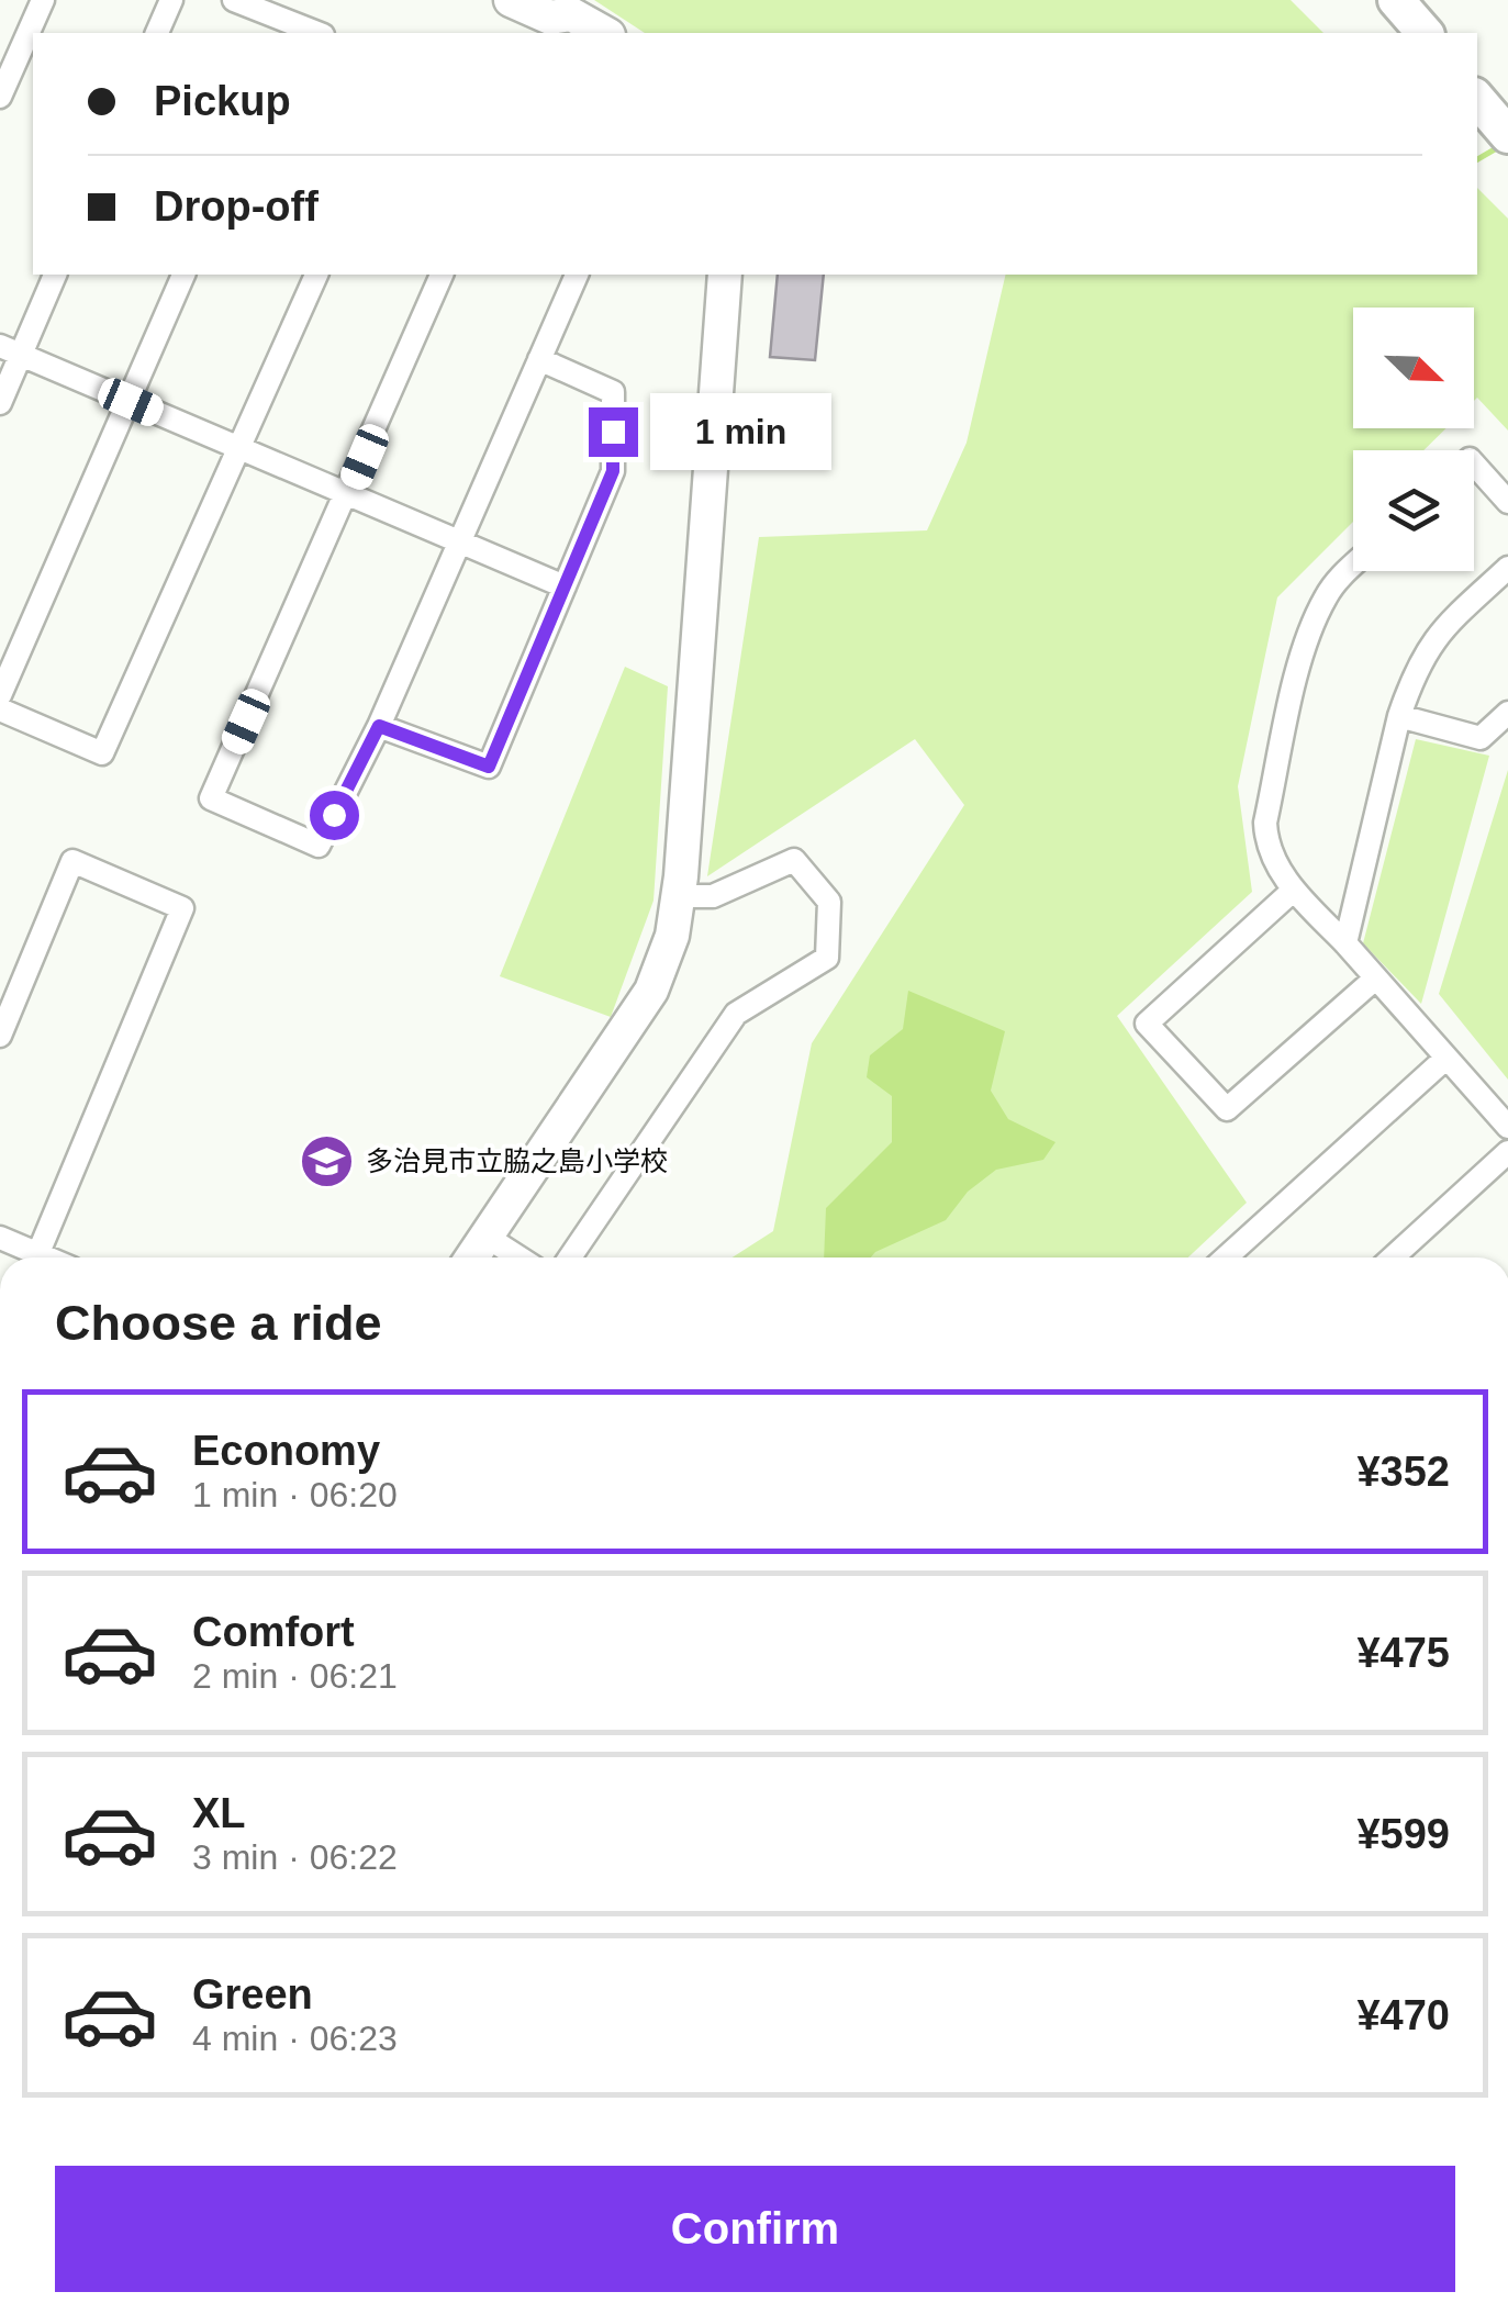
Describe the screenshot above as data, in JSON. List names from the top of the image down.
{
  "places": {
    "school or university": ["多治見市立脇之島小学校"]
  },
  "north": "bottom right",
  "page": {
    "banner": ["Pickup", "Drop-off"],
    "bubble": "1 min",
    "heading": "Choose a ride",
    "list": [
      {
        "name": "Economy",
        "note": "1 min · 06:20",
        "value": "¥352"
      },
      {
        "name": "Comfort",
        "note": "2 min · 06:21",
        "value": "¥475"
      },
      {
        "name": "XL",
        "note": "3 min · 06:22",
        "value": "¥599"
      },
      {
        "name": "Green",
        "note": "4 min · 06:23",
        "value": "¥470"
      }
    ],
    "buttons": "Confirm"
  }
}
